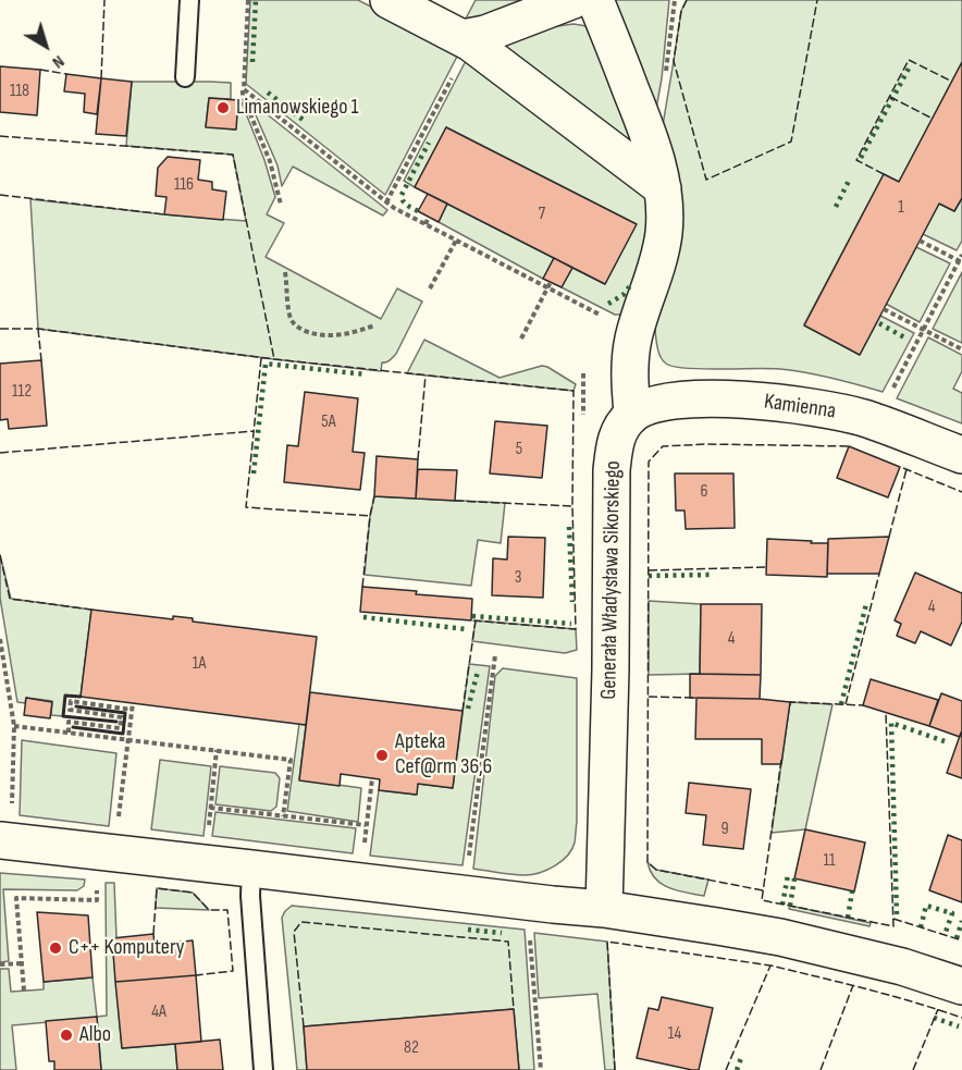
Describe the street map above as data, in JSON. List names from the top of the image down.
{
  "streets": {
    "street": ["Kamienna", "Generała Władysława Sikorskiego"]
  },
  "crossings": [
    ["Kamienna", "Generała Władysława Sikorskiego"]
  ],
  "places": [
    "Limanowskiego 1",
    "Apteka Cef@rm 36,6",
    "C++ Komputery",
    "Albo"
  ],
  "house_numbers": [
    "118",
    "116",
    "1",
    "7",
    "112",
    "5A",
    "5",
    "6",
    "3",
    "4",
    "4",
    "1A",
    "9",
    "11",
    "4A",
    "14",
    "82"
  ],
  "north": "bottom right"
}
